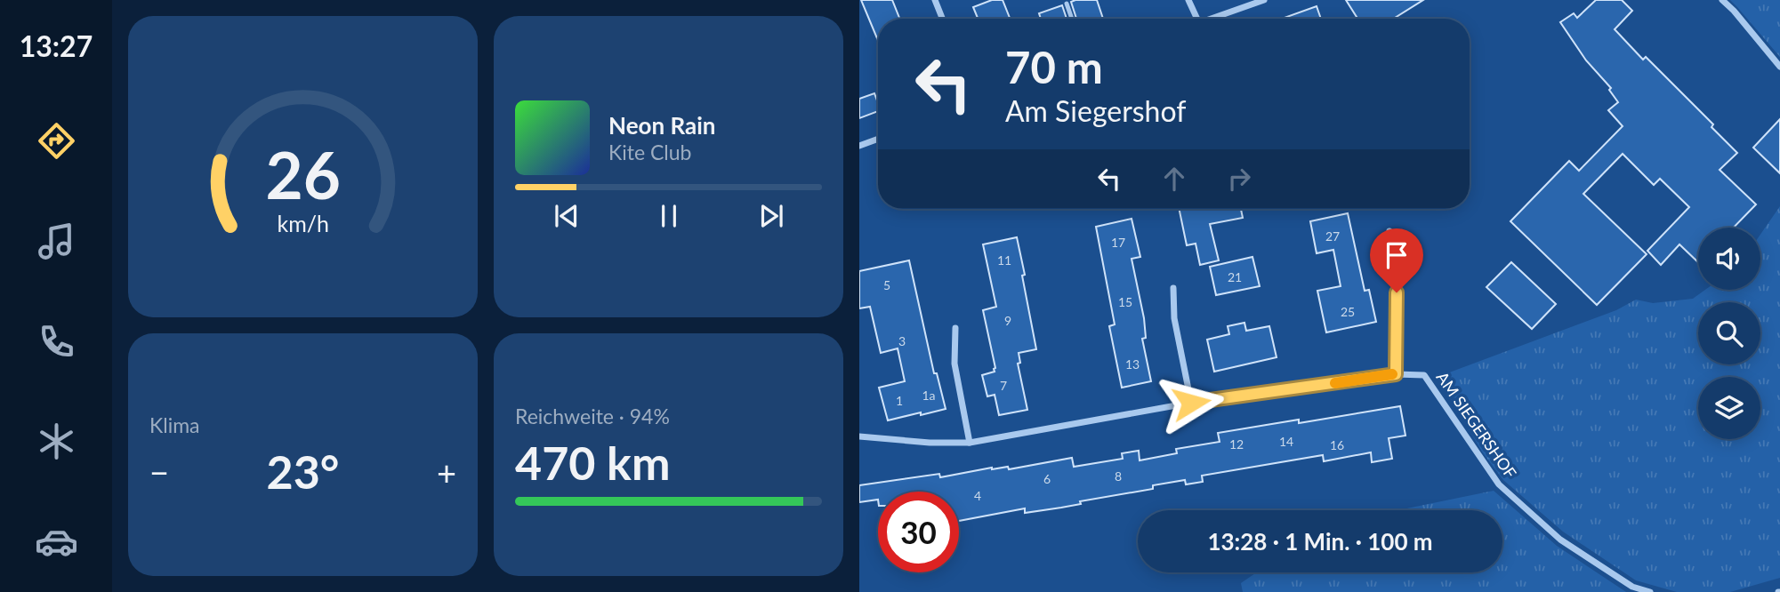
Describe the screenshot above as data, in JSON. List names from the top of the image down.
{
  "streets": {
    "street": ["AM SIEGERSHOF"]
  },
  "house_numbers": [
    "27",
    "17",
    "11",
    "21",
    "5",
    "15",
    "25",
    "9",
    "3",
    "13",
    "7",
    "1a",
    "1",
    "14",
    "12",
    "16",
    "8",
    "6",
    "4"
  ],
  "page": {
    "tabs": "13:27",
    "turn": ["70 m", "Am Siegershof"],
    "song": ["Neon Rain", "Kite Club"],
    "tile": [
      "Klima",
      ["Reichweite · 94%", "470 km"]
    ],
    "heat": ["−", "23°", "+"],
    "limit": "30",
    "trip": "13:28 · 1 Min. · 100 m",
    "gauge": ["26", "km/h"]
  }
}
